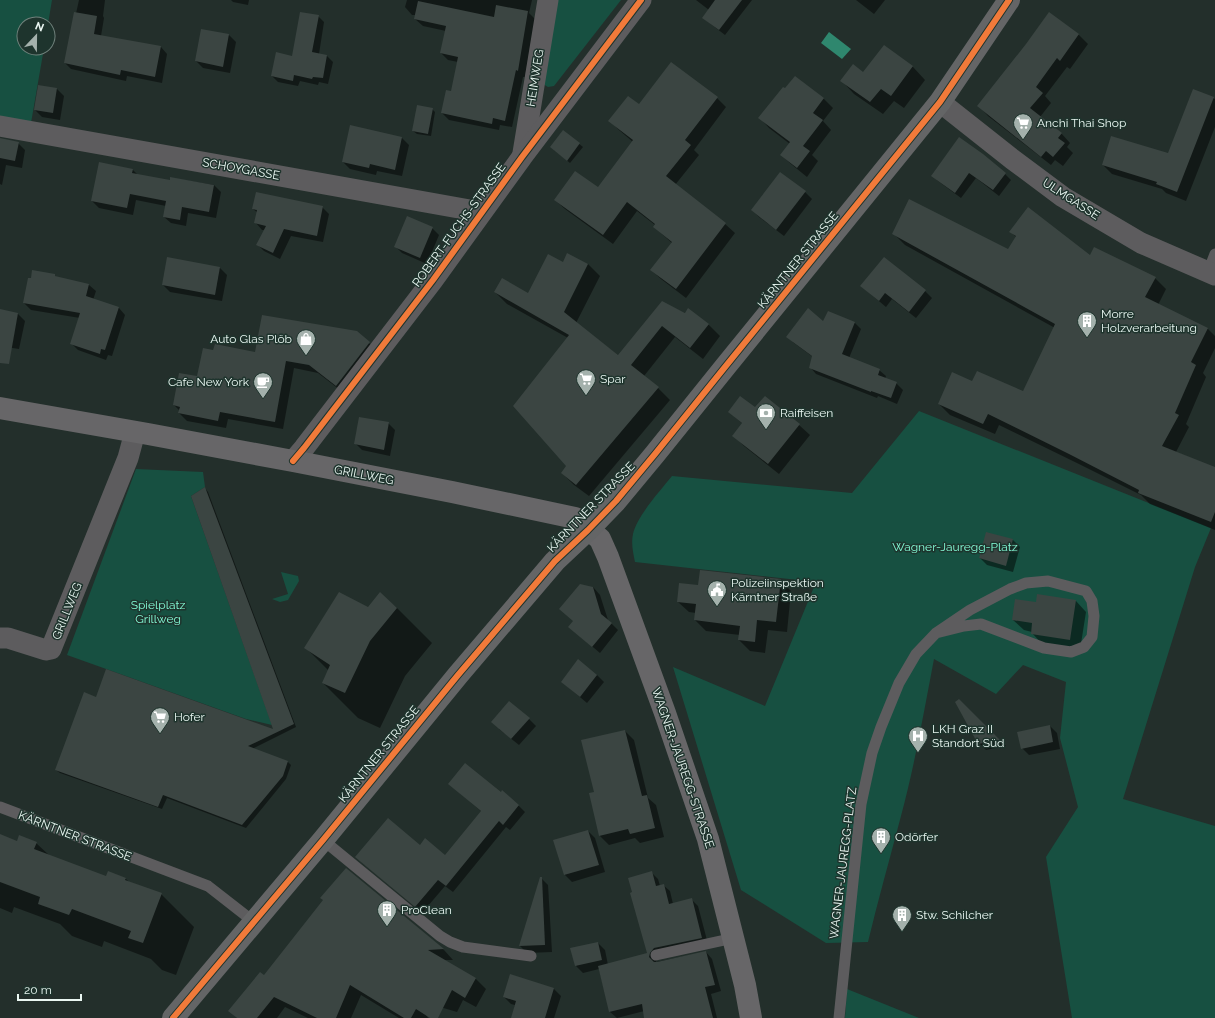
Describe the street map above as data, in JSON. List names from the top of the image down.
{
  "streets": {
    "main road": ["KÄRNTNER STRASSE", "GRILLWEG", "WAGNER-JAUREGG-STRASSE"],
    "street": [
      "HEIMWEG",
      "SCHOYGASSE",
      "ULMGASSE",
      "ROBERT-FUCHS-STRASSE"
    ],
    "lane": ["WAGNER-JAUREGG-PLATZ"]
  },
  "crossings": [
    ["HEIMWEG", "ROBERT-FUCHS-STRASSE"],
    ["SCHOYGASSE", "ROBERT-FUCHS-STRASSE"],
    ["ULMGASSE", "KÄRNTNER STRASSE"],
    ["ROBERT-FUCHS-STRASSE", "GRILLWEG"],
    ["KÄRNTNER STRASSE", "GRILLWEG"],
    ["KÄRNTNER STRASSE", "WAGNER-JAUREGG-STRASSE"],
    ["GRILLWEG", "WAGNER-JAUREGG-STRASSE"]
  ],
  "parks": ["Wagner-Jauregg-Platz", "Spielplatz Grillweg"],
  "places": {
    "supermarket": ["Anchi Thai Shop", "Spar", "Hofer"],
    "building": [
      "Morre Holzverarbeitung",
      "Odörfer",
      "ProClean",
      "Stw. Schilcher"
    ],
    "shop": ["Auto Glas Plöb"],
    "cafe": ["Cafe New York"],
    "bank": ["Raiffeisen"],
    "public building": ["Polizeiinspektion Kärntner Straße"],
    "hospital": ["LKH Graz II Standort Süd"]
  },
  "scale_bar": "20 m",
  "north": "top"
}
